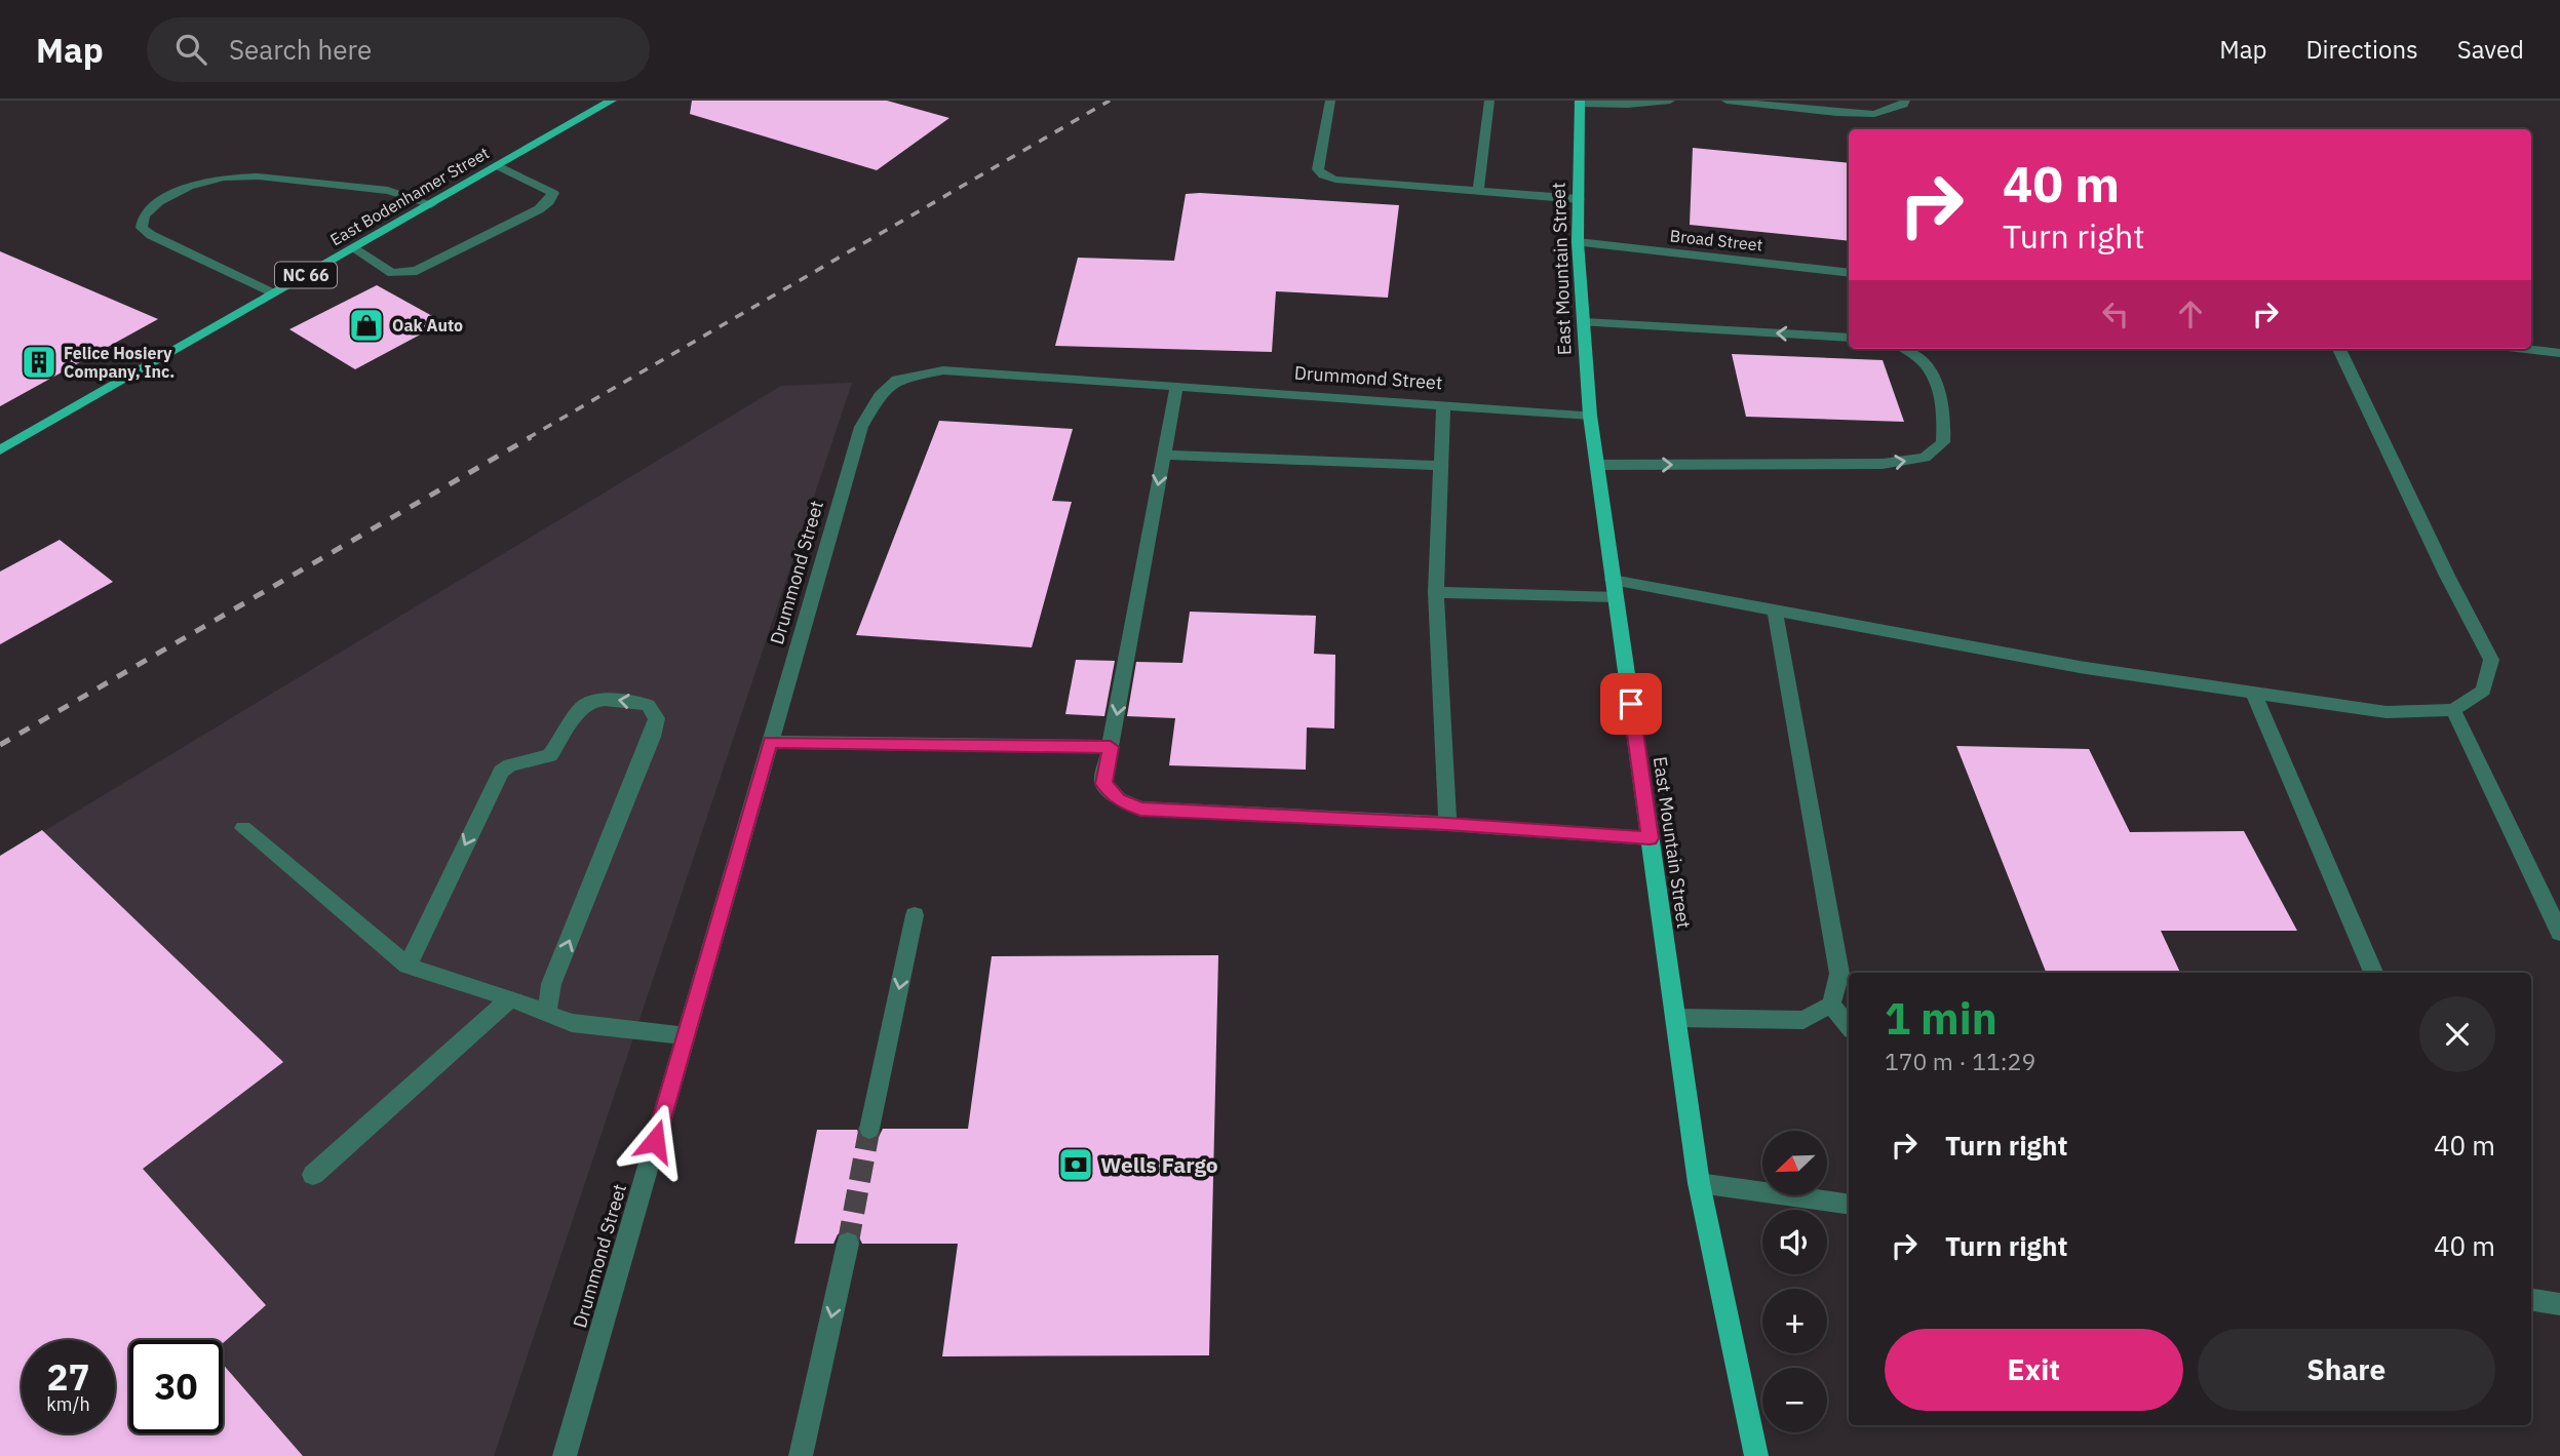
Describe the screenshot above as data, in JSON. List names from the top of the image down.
{
  "streets": {
    "main road": ["East Bodenhamer Street", "East Mountain Street", "NC 66"],
    "street": ["Broad Street", "Drummond Street"]
  },
  "crossings": [
    ["Broad Street", "East Mountain Street"],
    ["East Mountain Street", "Drummond Street"]
  ],
  "places": {
    "shop": ["Oak Auto"],
    "building": ["Felice Hosiery Company, Inc."],
    "bank": ["Wells Fargo"]
  },
  "north": "bottom left",
  "page": {
    "header": "Map",
    "search": "Search here",
    "nav": ["Map", "Directions", "Saved"],
    "turn": ["40 m", "Turn right"],
    "heading": ["1 min", "170 m · 11:29"],
    "list": [
      {
        "name": "Turn right",
        "value": "40 m"
      },
      {
        "name": "Turn right",
        "value": "40 m"
      }
    ],
    "map_buttons": ["+", "−"],
    "buttons": ["Exit", "Share"],
    "speed": "27 km/h",
    "limit": "30"
  }
}
